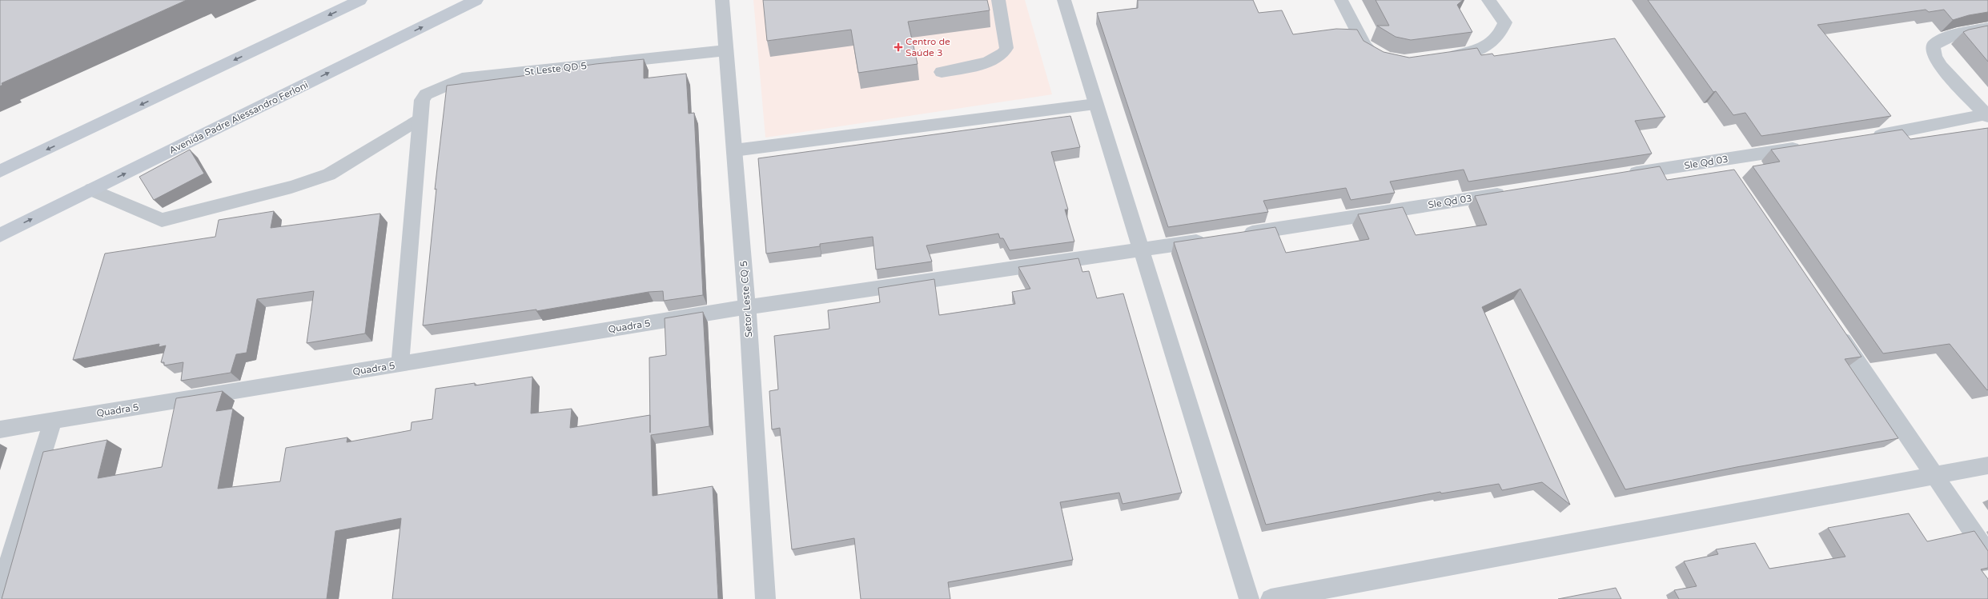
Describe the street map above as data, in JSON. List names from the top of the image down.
{
  "streets": {
    "main road": ["Avenida Padre Alessandro Ferloni"],
    "street": [
      "St Leste QD 5",
      "Sle Qd 03",
      "Setor Leste CQ 5",
      "Quadra 5"
    ]
  },
  "crossings": [
    ["St Leste QD 5", "Setor Leste CQ 5"],
    ["St Leste QD 5", "Quadra 5"],
    ["Setor Leste CQ 5", "Quadra 5"]
  ],
  "places": {
    "health": ["Centro de Saúde 3"]
  }
}
